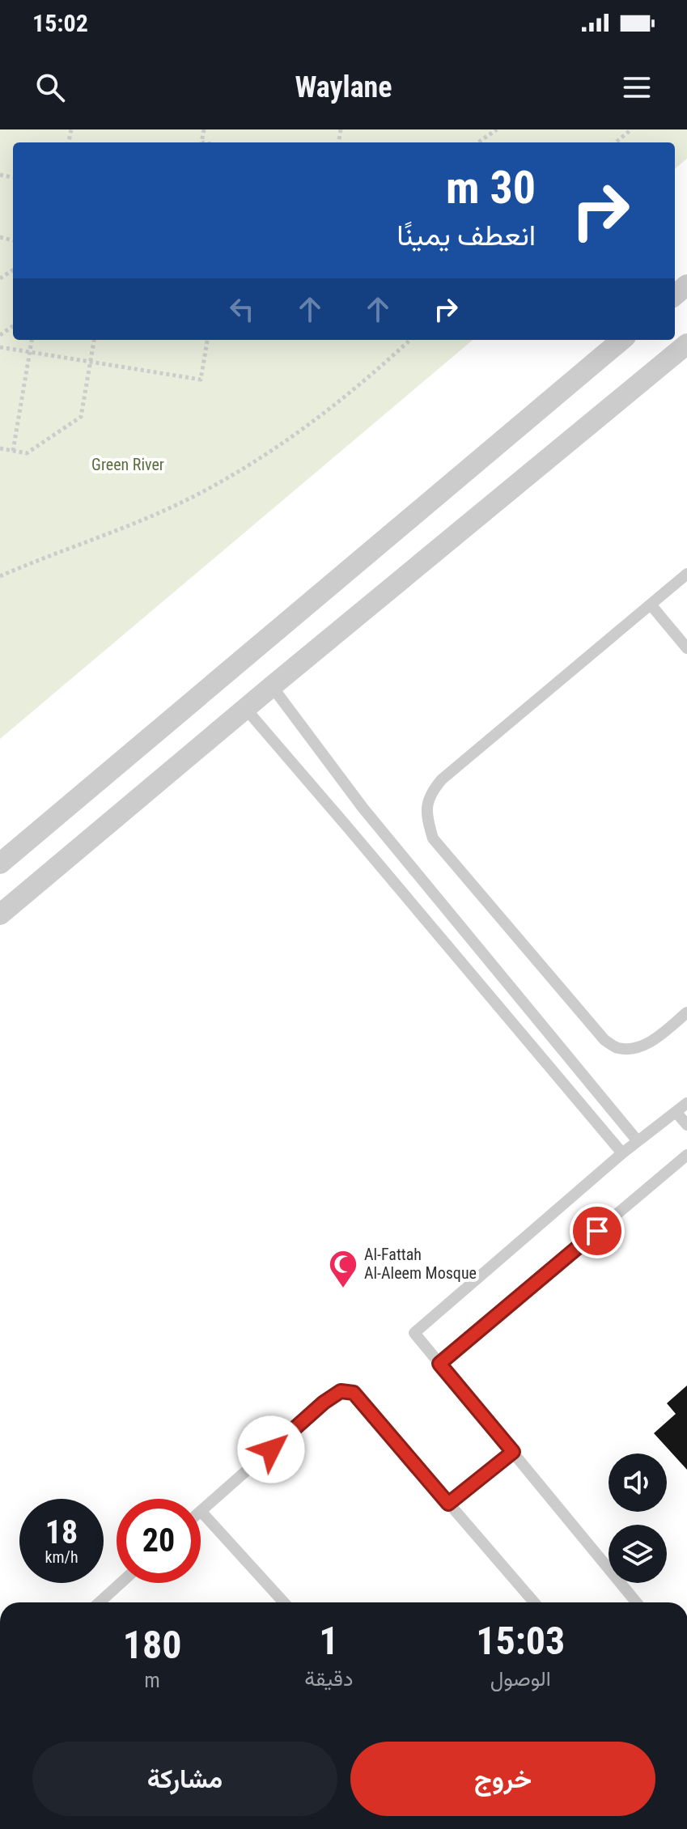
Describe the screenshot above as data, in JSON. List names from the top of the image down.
{
  "parks": ["Green River"],
  "places": {
    "mosque": ["Al-Fattah Al-Aleem Mosque"]
  },
  "page": {
    "status": "15:02",
    "header": "Waylane",
    "turn": ["30 m", "انعطف يمينًا"],
    "speed": "18 km/h",
    "limit": "20",
    "eta": [
      "15:03",
      "الوصول",
      "1",
      "دقيقة",
      "180",
      "m"
    ],
    "buttons": ["خروج", "مشاركة"]
  }
}
